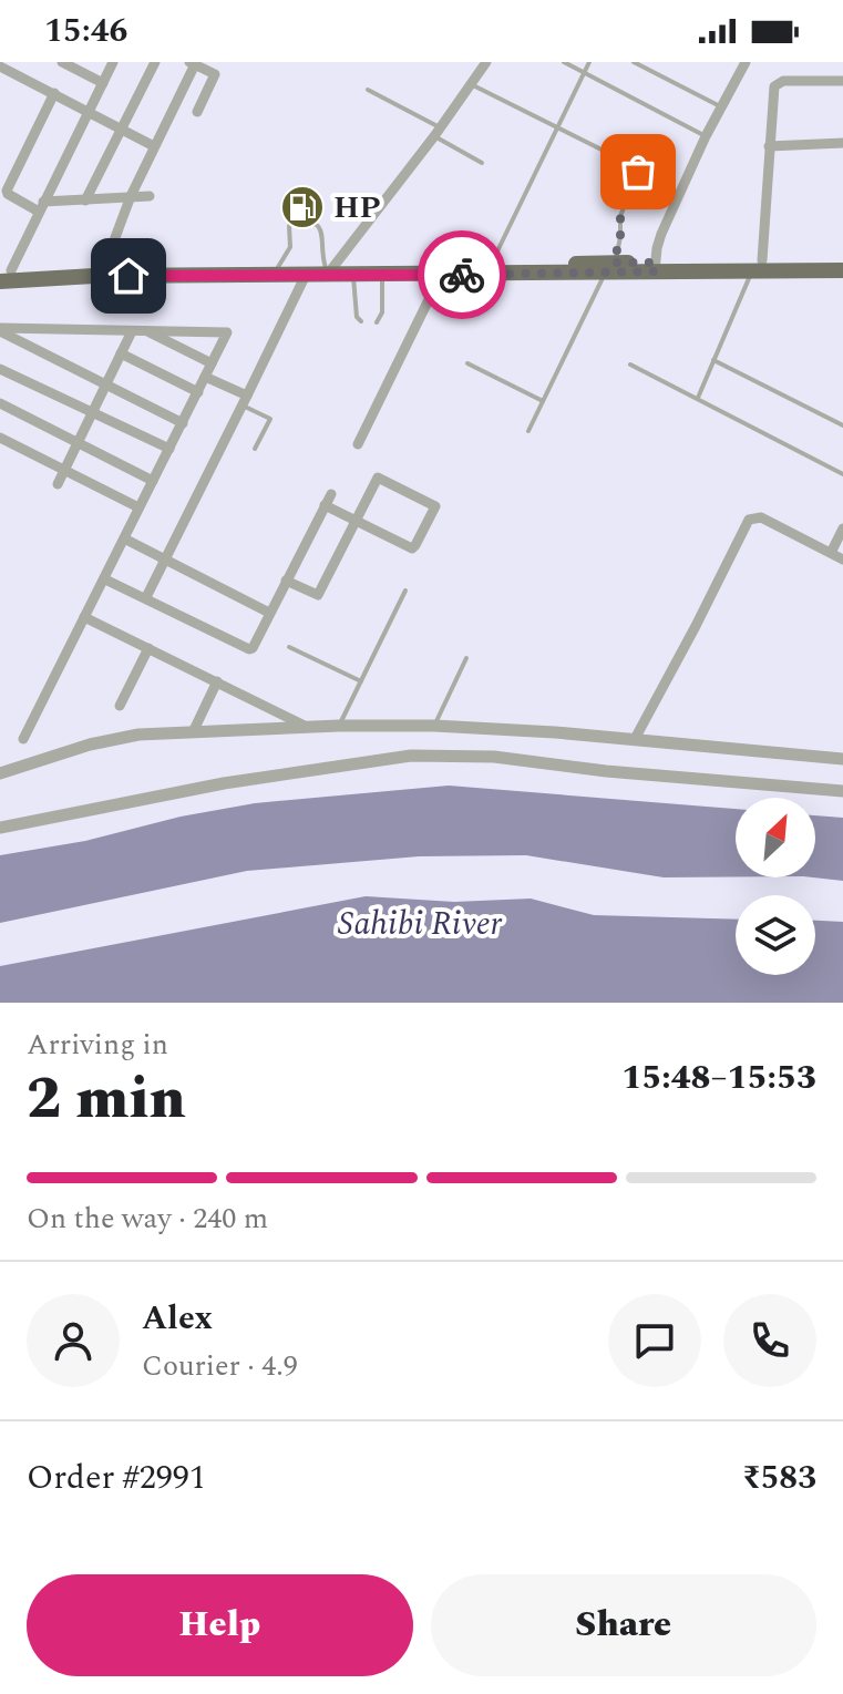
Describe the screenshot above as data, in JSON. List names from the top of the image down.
{
  "water": ["Sahibi River"],
  "places": {
    "fuel station": ["HP"]
  },
  "north": "top right",
  "page": {
    "status": "15:46",
    "heading": ["2 min", "Arriving in", "15:48–15:53"],
    "panel": [
      "Alex",
      "Courier · 4.9",
      "Order #2991",
      "₹583"
    ],
    "bar": "On the way · 240 m",
    "buttons": ["Help", "Share"]
  }
}
